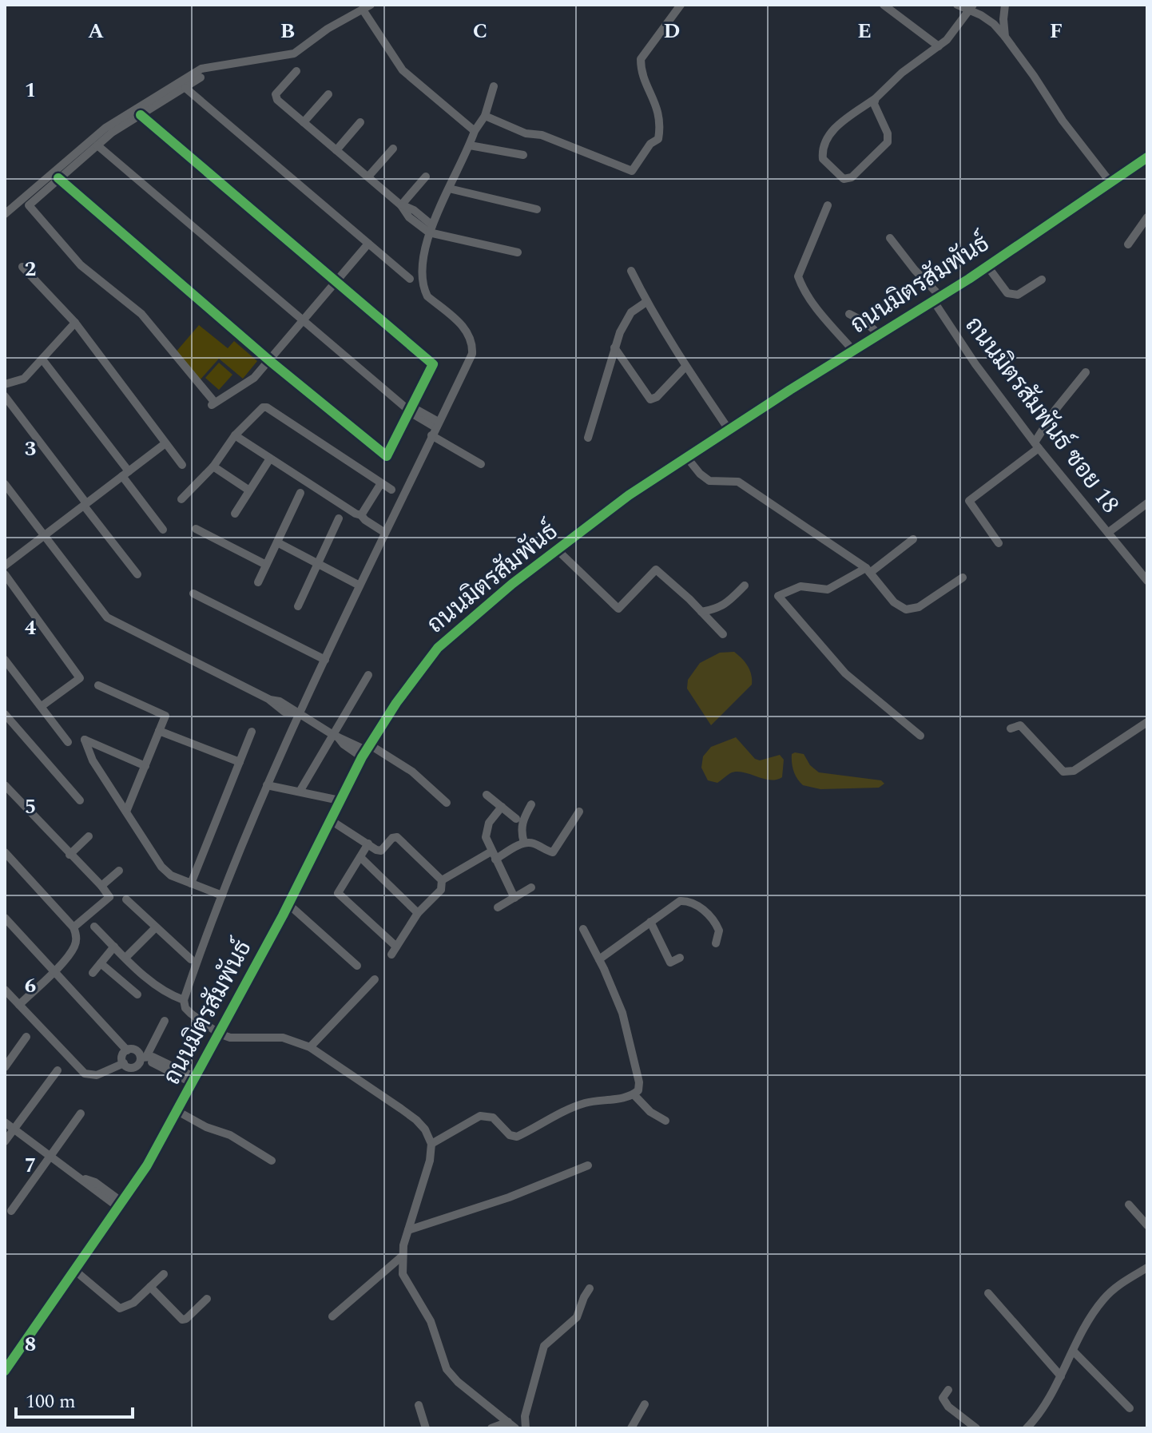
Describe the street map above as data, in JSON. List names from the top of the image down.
{
  "streets": {
    "street": ["ถนนมิตรสัมพันธ์", "ถนนมิตรสัมพันธ์ ซอย 18"]
  },
  "crossings": [
    ["ถนนมิตรสัมพันธ์", "ถนนมิตรสัมพันธ์ ซอย 18"]
  ],
  "scale_bar": "100 m",
  "grid": {
    "columns": [
      "A",
      "B",
      "C",
      "D",
      "E",
      "F"
    ],
    "rows": [
      "1",
      "2",
      "3",
      "4",
      "5",
      "6",
      "7",
      "8"
    ]
  }
}
